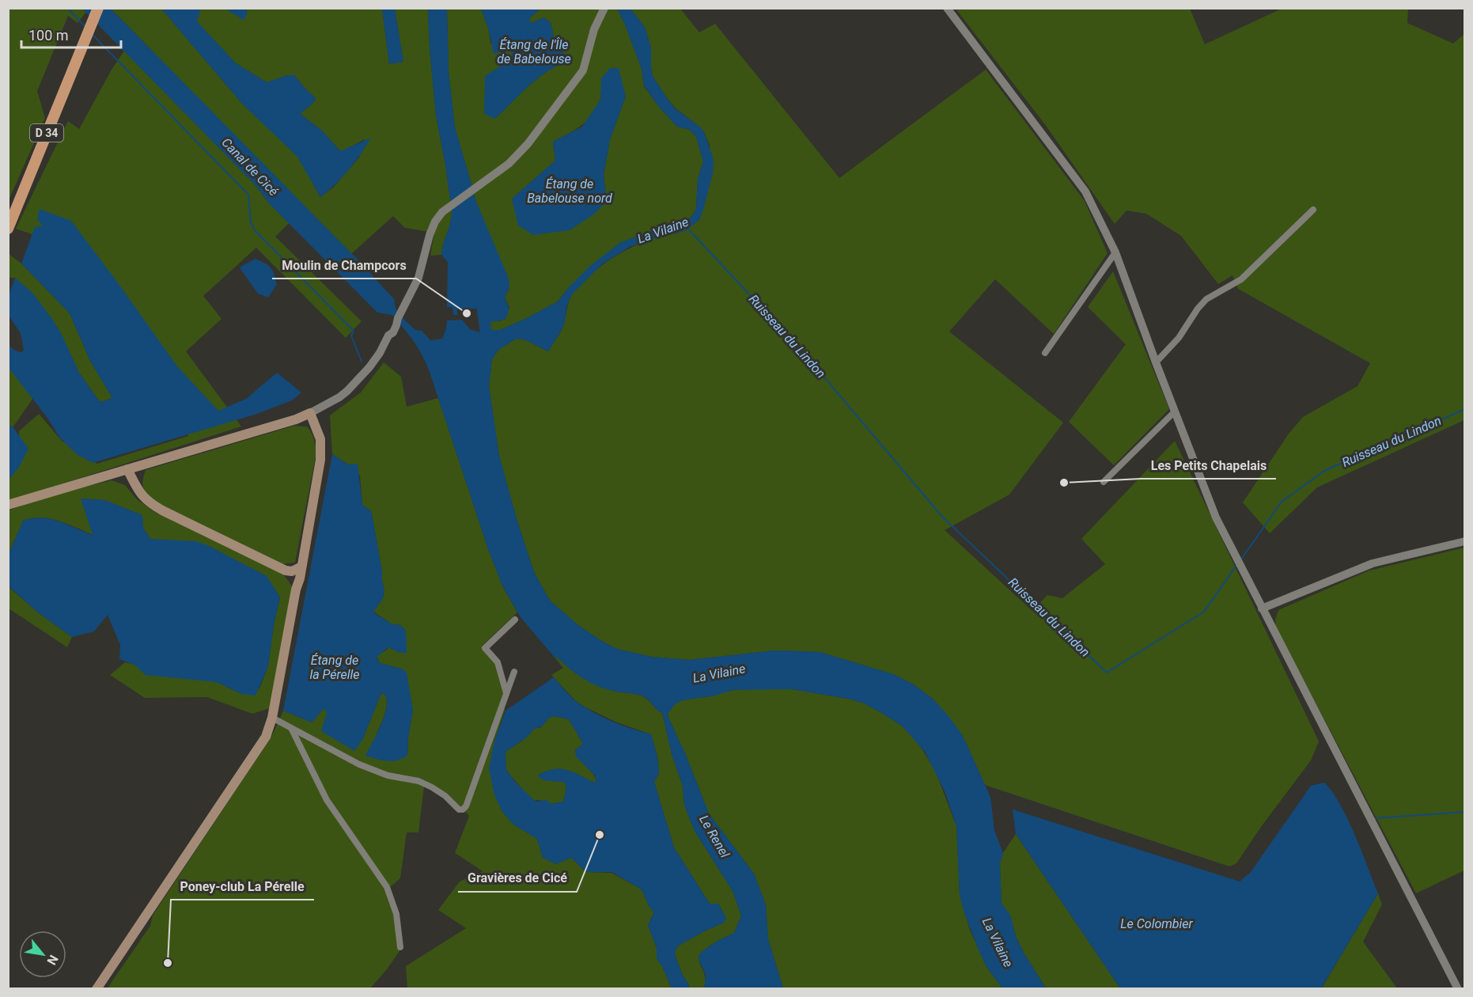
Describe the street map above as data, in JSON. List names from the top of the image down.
{
  "streets": {
    "main road": ["D 34"]
  },
  "water": [
    "Étang de l'Île de Babelouse",
    "Canal de Cicé",
    "Étang de Babelouse nord",
    "La Vilaine",
    "Ruisseau du Lindon",
    "Étang de la Pérelle",
    "Le Renel",
    "Le Colombier"
  ],
  "places": [
    "Moulin de Champcors",
    "Les Petits Chapelais",
    "Gravières de Cicé",
    "Poney-club La Pérelle"
  ],
  "scale_bar": "100 m",
  "north": "bottom right"
}
